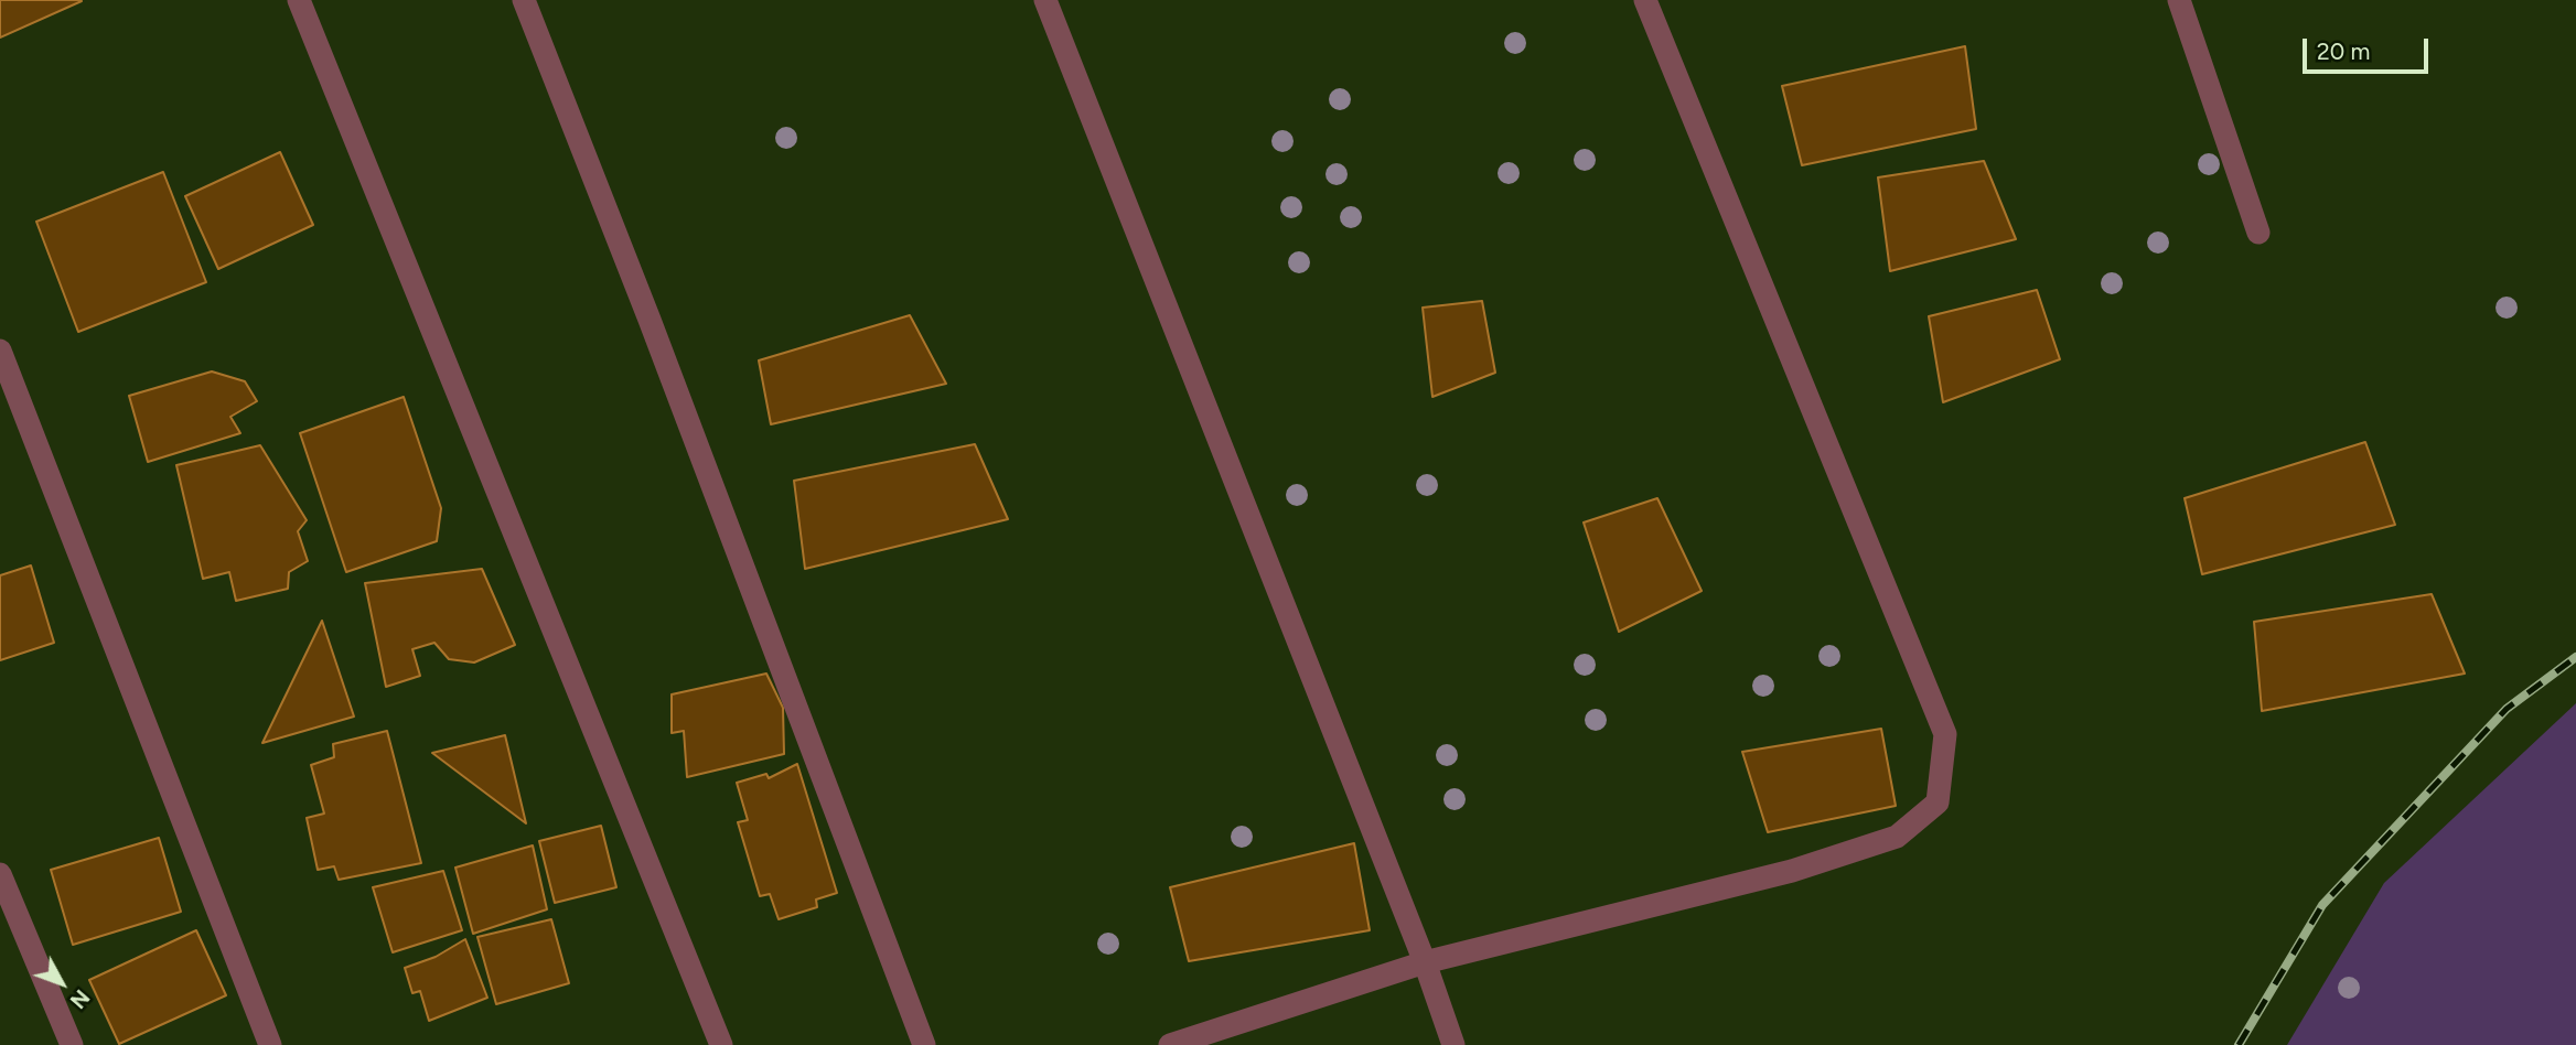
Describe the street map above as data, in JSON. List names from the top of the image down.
{
  "scale_bar": "20 m",
  "north": "bottom right"
}
